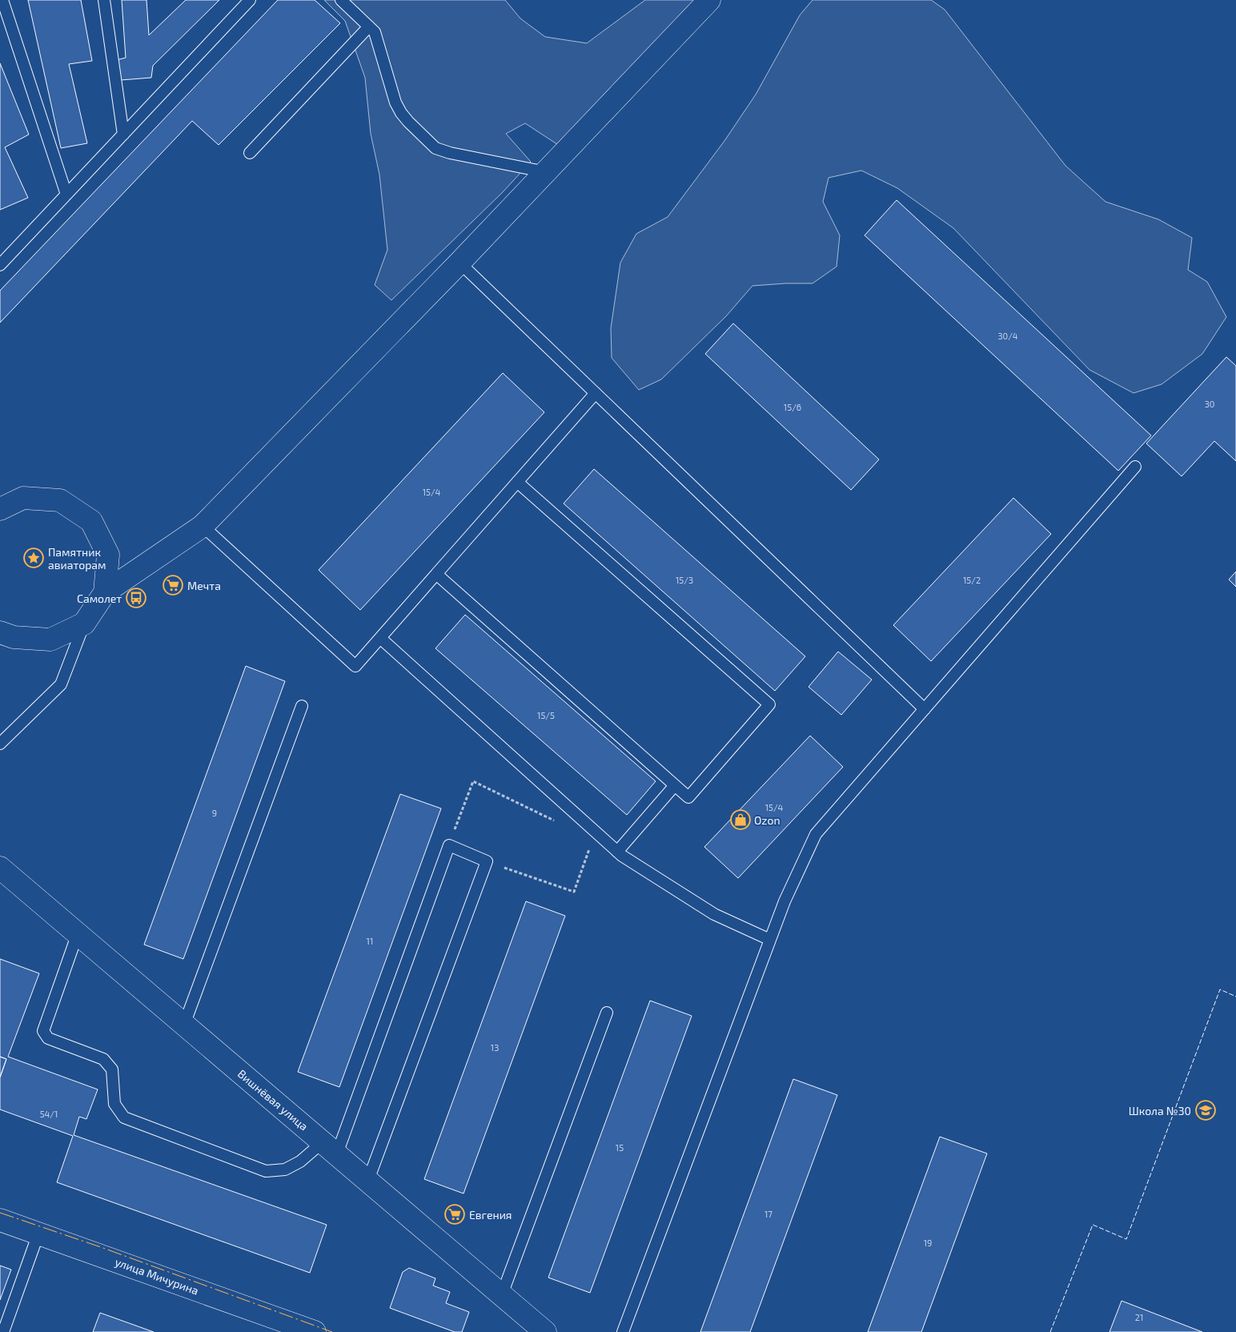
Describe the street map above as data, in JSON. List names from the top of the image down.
{
  "streets": {
    "street": ["Вишнёвая улица", "улица Мичурина"]
  },
  "places": {
    "place": ["Памятник авиаторам"],
    "supermarket": ["Мечта", "Евгения"],
    "bus stop": ["Самолет"],
    "shop": ["Ozon"],
    "school or university": ["Школа №30"]
  },
  "house_numbers": [
    "30/4",
    "30",
    "15/6",
    "15/4",
    "15/3",
    "15/2",
    "15/5",
    "15/4",
    "9",
    "11",
    "13",
    "54/1",
    "15",
    "17",
    "19",
    "21"
  ]
}
